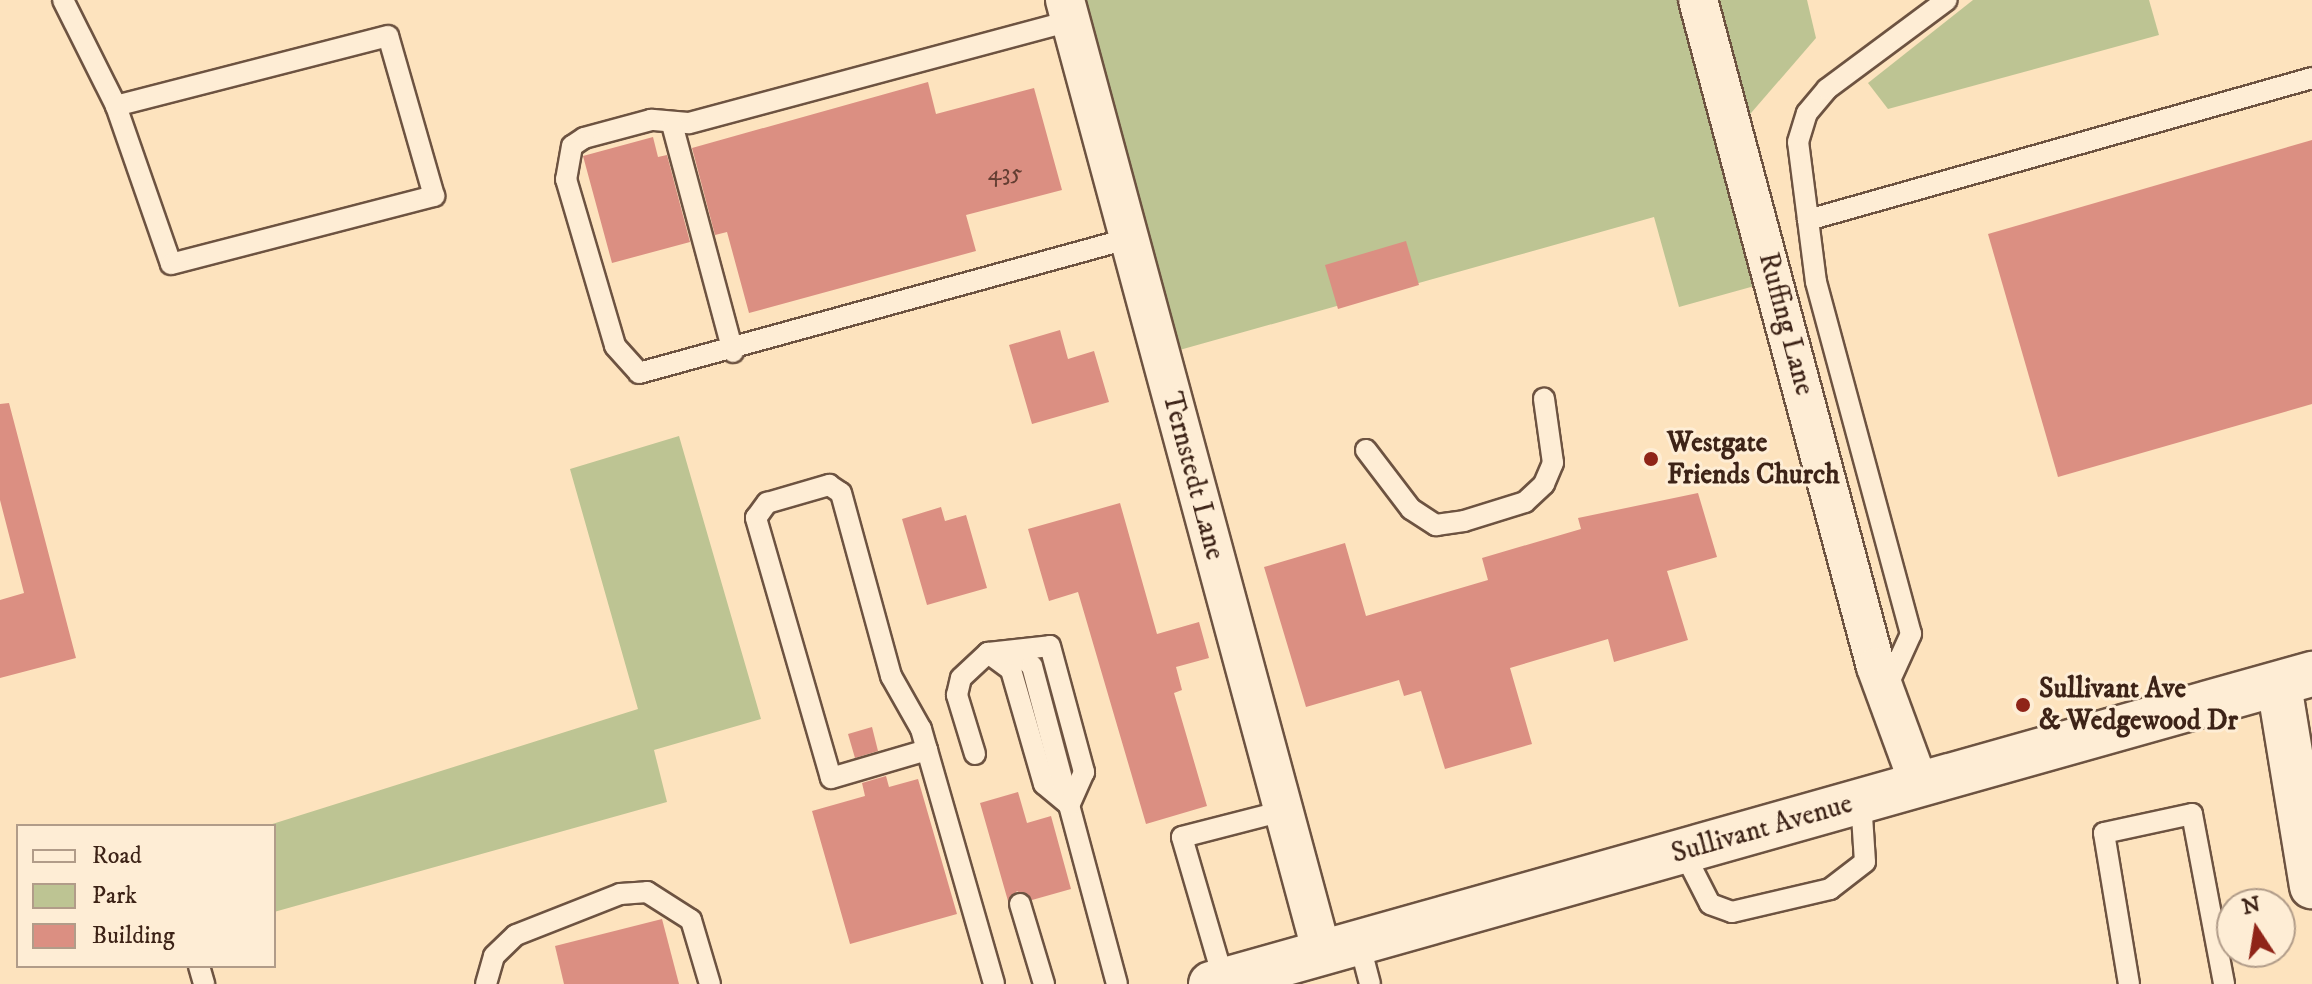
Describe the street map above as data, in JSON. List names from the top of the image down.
{
  "streets": {
    "main road": ["Sullivant Avenue"],
    "street": ["Ruffing Lane", "Ternstedt Lane"]
  },
  "crossings": [
    ["Ruffing Lane", "Sullivant Avenue"],
    ["Ternstedt Lane", "Sullivant Avenue"]
  ],
  "places": ["Westgate Friends Church", "Sullivant Ave & Wedgewood Dr"],
  "house_numbers": ["435"],
  "legend": ["Road", "Park", "Building"],
  "north": "top"
}
